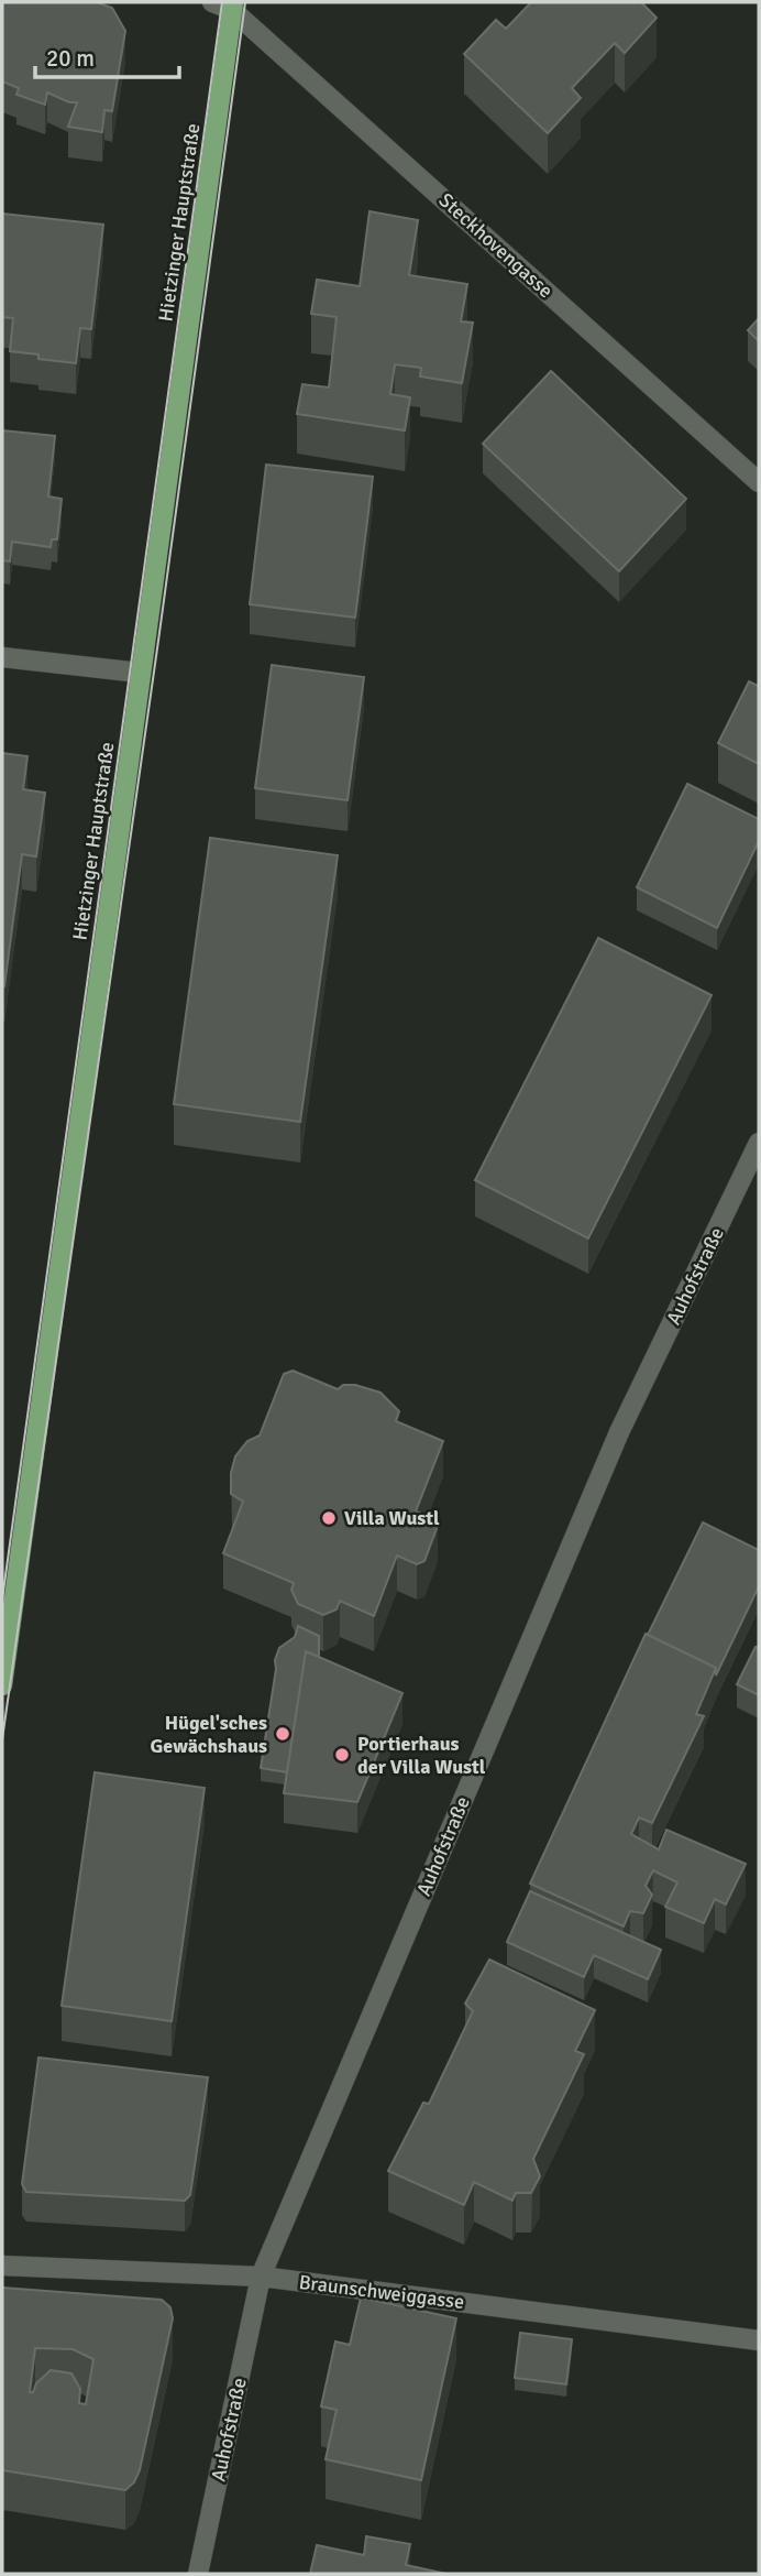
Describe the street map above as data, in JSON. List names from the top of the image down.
{
  "streets": {
    "main road": ["Hietzinger Hauptstraße"],
    "street": ["Steckhovengasse", "Auhofstraße", "Braunschweiggasse"]
  },
  "crossings": [
    ["Hietzinger Hauptstraße", "Steckhovengasse"],
    ["Auhofstraße", "Braunschweiggasse"]
  ],
  "places": ["Villa Wustl", "Hügel'sches Gewächshaus", "Portierhaus der Villa Wustl"],
  "scale_bar": "20 m"
}
